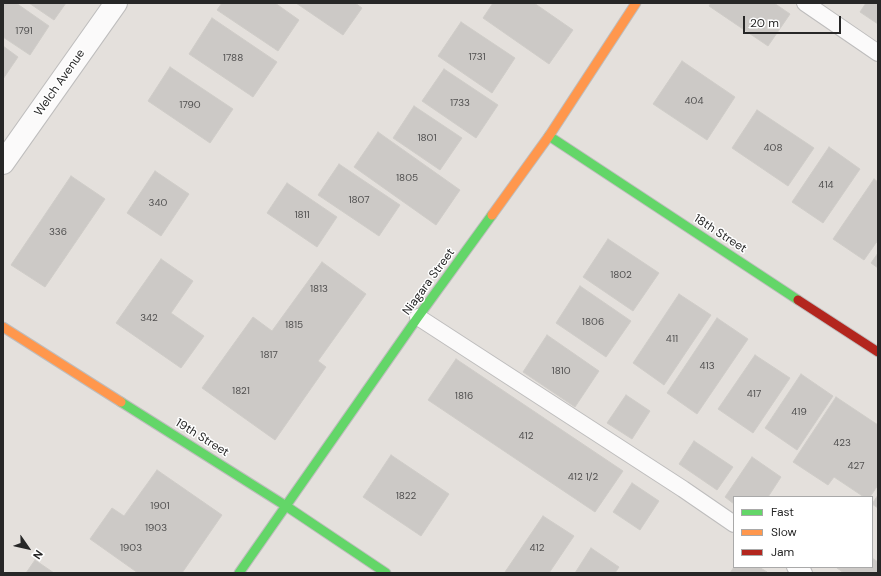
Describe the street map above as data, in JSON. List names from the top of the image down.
{
  "streets": {
    "street": [
      "Welch Avenue",
      "18th Street",
      "Niagara Street",
      "19th Street"
    ]
  },
  "crossings": [
    ["18th Street", "Niagara Street"],
    ["Niagara Street", "19th Street"]
  ],
  "house_numbers": [
    "1791",
    "1731",
    "1788",
    "404",
    "1733",
    "1790",
    "1801",
    "408",
    "1805",
    "414",
    "1807",
    "340",
    "1811",
    "336",
    "1802",
    "1813",
    "342",
    "1806",
    "1815",
    "411",
    "1817",
    "413",
    "1810",
    "1821",
    "417",
    "1816",
    "419",
    "412",
    "423",
    "427",
    "412 1/2",
    "1822",
    "1901",
    "1903",
    "1903",
    "412"
  ],
  "legend": ["Fast", "Slow", "Jam"],
  "scale_bar": "20 m",
  "north": "bottom right"
}
